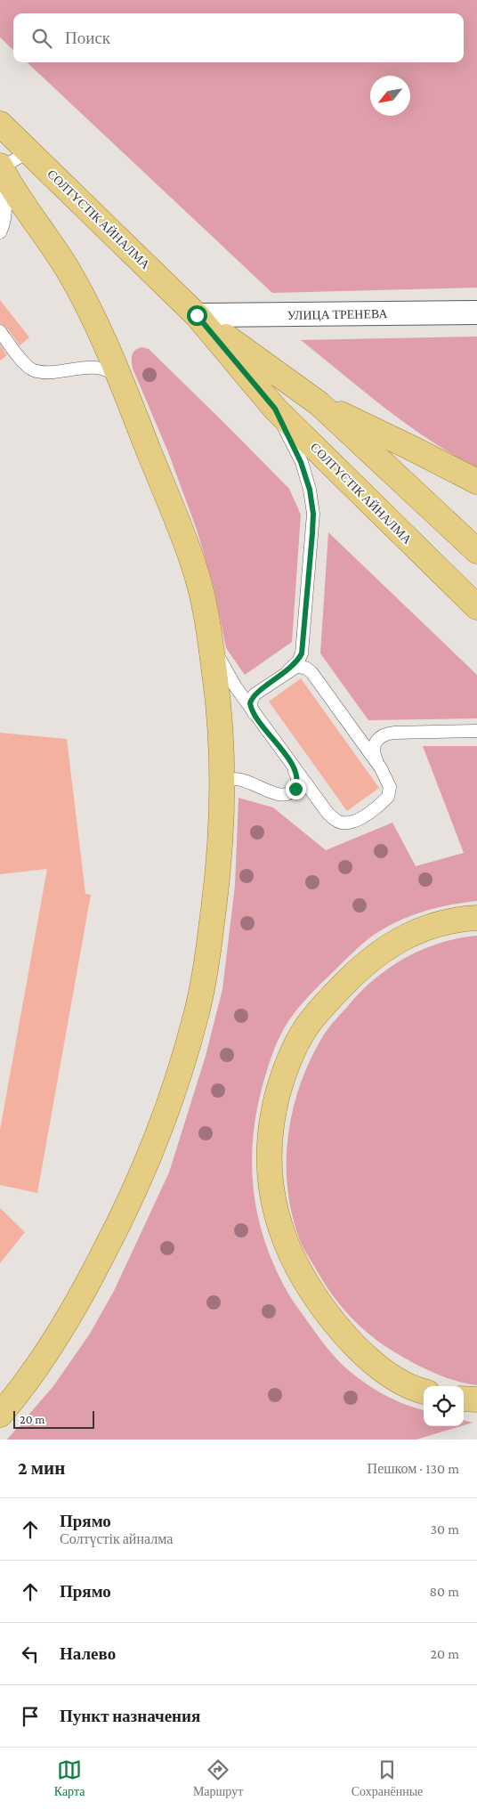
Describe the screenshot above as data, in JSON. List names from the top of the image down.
{
  "streets": {
    "main road": ["СОЛТҮСТІК АЙНАЛМА"],
    "street": ["УЛИЦА ТРЕНЕВА"]
  },
  "crossings": [
    ["СОЛТҮСТІК АЙНАЛМА", "УЛИЦА ТРЕНЕВА"]
  ],
  "scale_bar": "20 m",
  "north": "bottom left",
  "page": {
    "search": "Поиск",
    "scale": "20 m",
    "heading": ["2 мин", "Пешком · 130 m"],
    "list": [
      ["Прямо", "Солтүстік айналма", "30 m"],
      ["Прямо", "80 m"],
      ["Налево", "20 m"],
      "Пункт назначения"
    ],
    "nav": ["Карта", "Маршрут", "Сохранённые"]
  }
}
